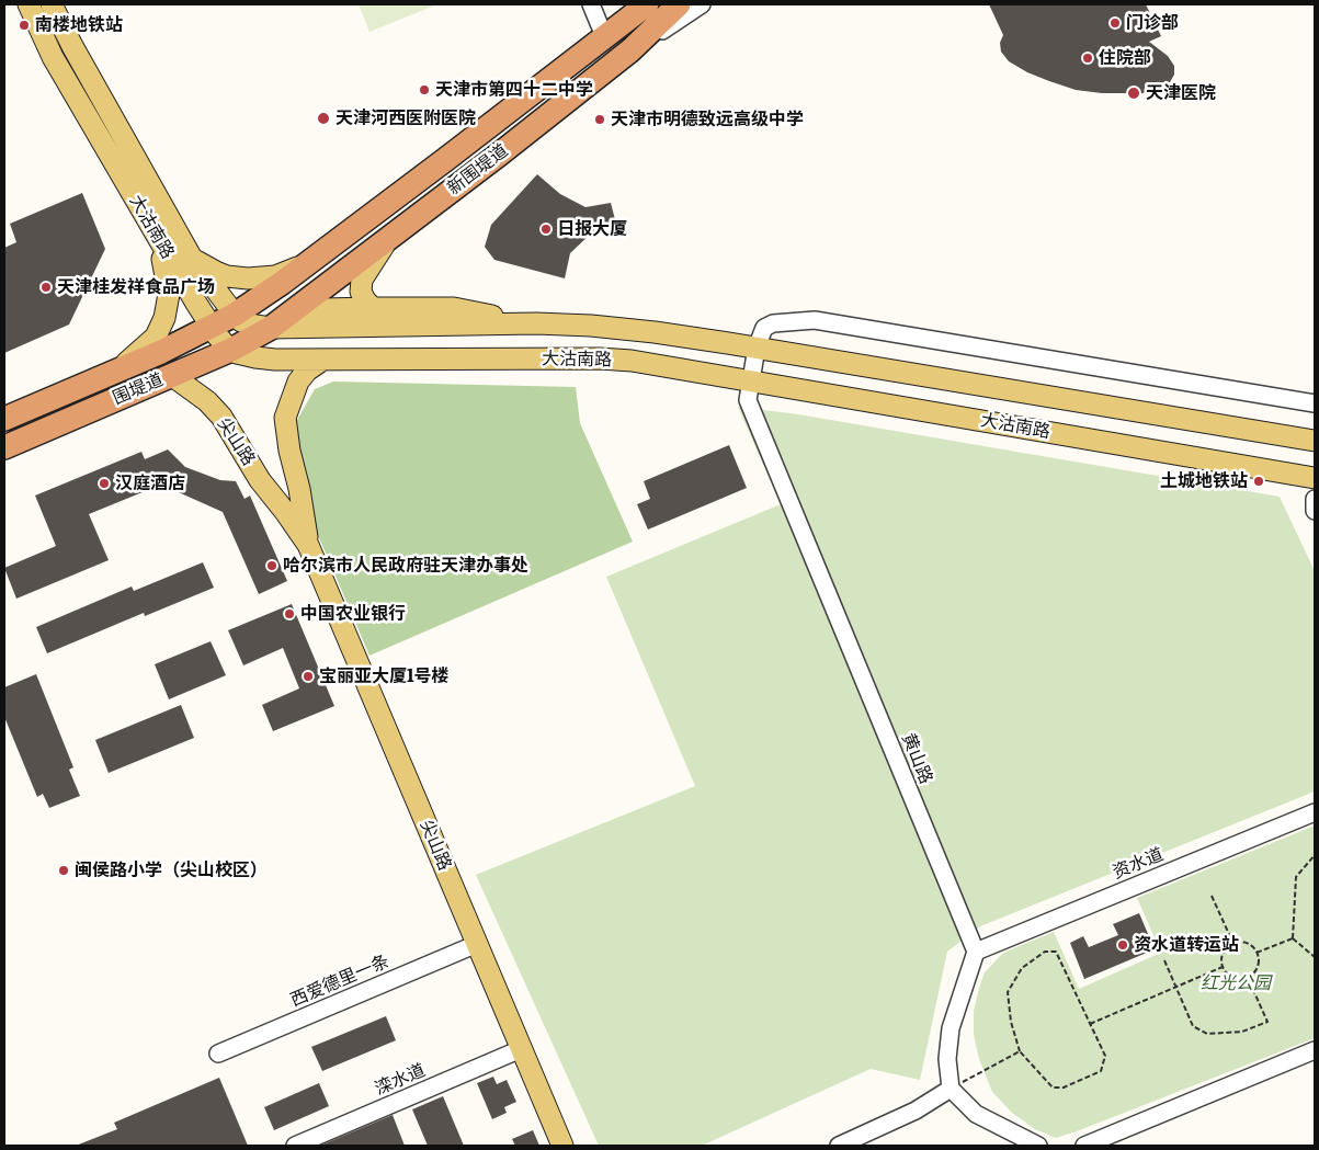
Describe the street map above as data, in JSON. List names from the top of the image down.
{
  "streets": {
    "highway": ["新围堤道", "围堤道"],
    "main road": ["大沽南路", "尖山路"],
    "street": [
      "黄山路",
      "资水道",
      "西爱德里一条",
      "滦水道"
    ]
  },
  "crossings": [
    ["新围堤道", "大沽南路"],
    ["新围堤道", "围堤道"],
    ["大沽南路", "围堤道"],
    ["大沽南路", "尖山路"],
    ["大沽南路", "黄山路"],
    ["围堤道", "尖山路"],
    ["尖山路", "西爱德里一条"],
    ["尖山路", "滦水道"],
    ["黄山路", "资水道"]
  ],
  "parks": ["红光公园"],
  "places": [
    "门诊部",
    "南楼地铁站",
    "住院部",
    "天津市第四十二中学",
    "天津医院",
    "天津河西医附医院",
    "天津市明德致远高级中学",
    "日报大厦",
    "天津桂发祥食品广场",
    "土城地铁站",
    "汉庭酒店",
    "哈尔滨市人民政府驻天津办事处",
    "中国农业银行",
    "宝丽亚大厦1号楼",
    "闽侯路小学（尖山校区）",
    "资水道转运站"
  ]
}
